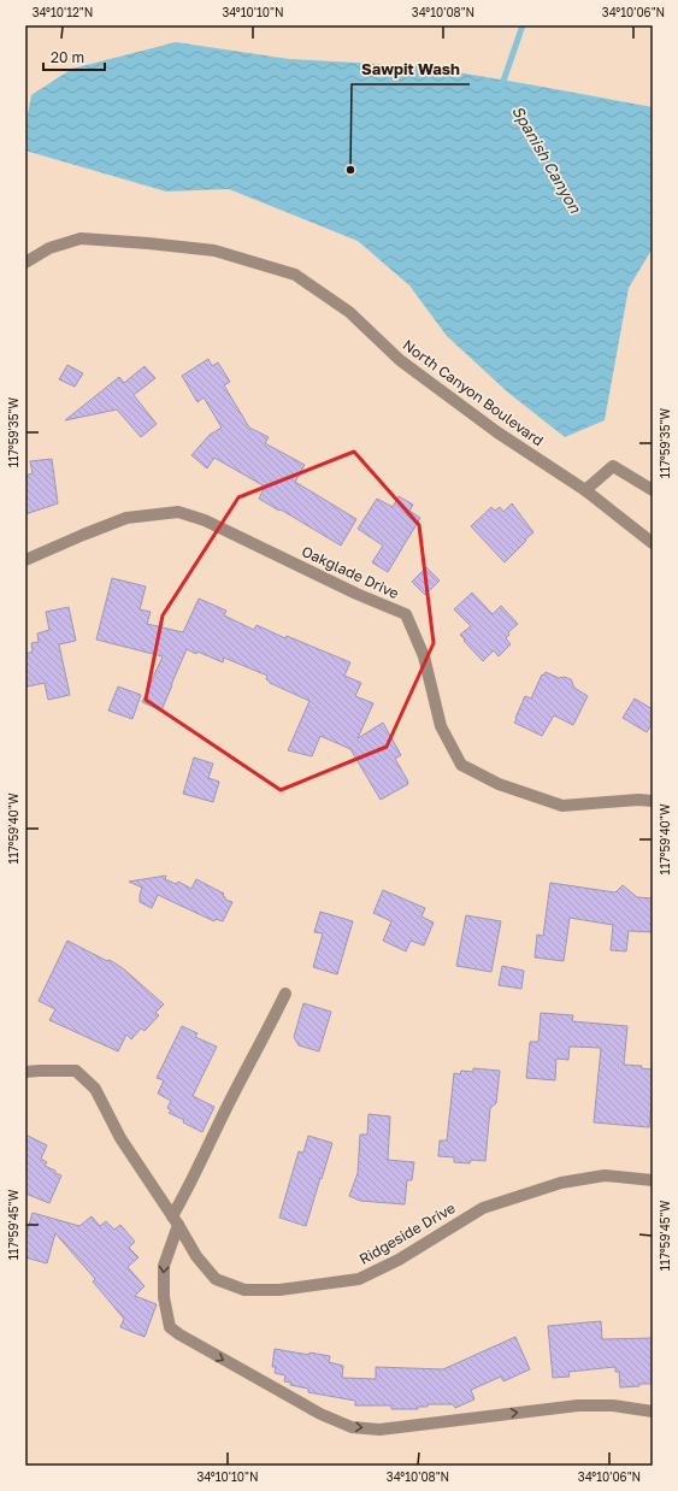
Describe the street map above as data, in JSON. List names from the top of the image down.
{
  "streets": {
    "street": ["North Canyon Boulevard", "Oakglade Drive", "Ridgeside Drive"]
  },
  "water": ["Spanish Canyon"],
  "places": ["Sawpit Wash"],
  "scale_bar": "20 m",
  "coordinates": [
    "34°10'12\"N",
    "34°10'10\"N",
    "34°10'08\"N",
    "34°10'06\"N",
    "117°59'35\"W",
    "117°59'40\"W",
    "117°59'45\"W"
  ]
}
